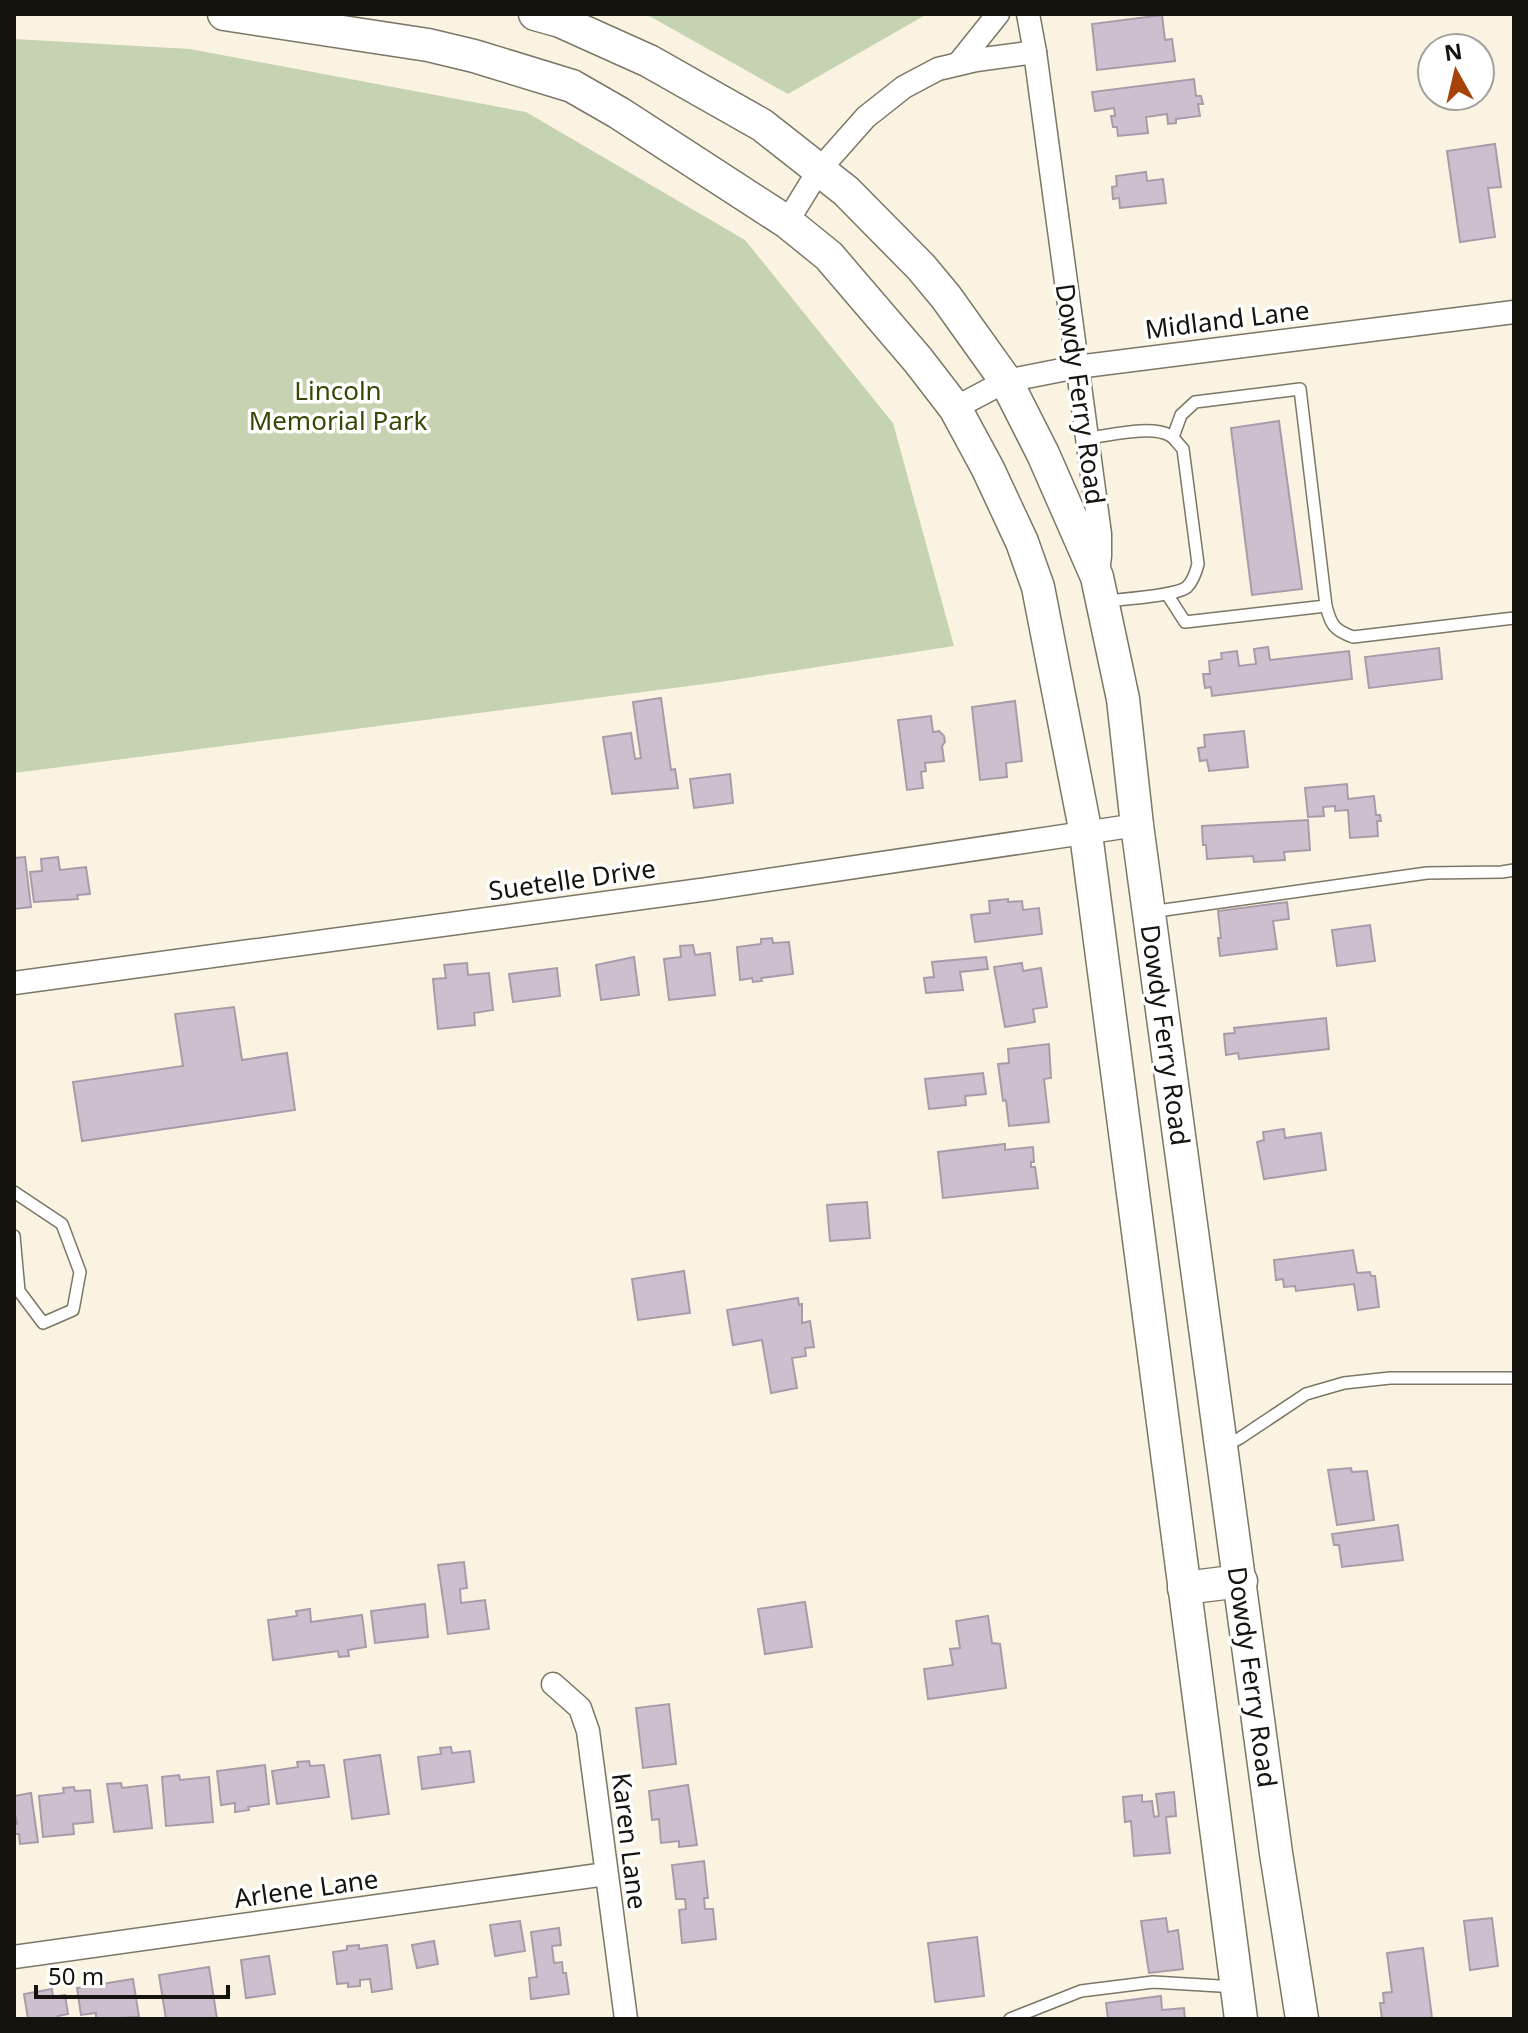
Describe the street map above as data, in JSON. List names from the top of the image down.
{
  "streets": {
    "main road": ["Dowdy Ferry Road"],
    "street": [
      "Midland Lane",
      "Suetelle Drive",
      "Karen Lane",
      "Arlene Lane"
    ]
  },
  "crossings": [
    ["Midland Lane", "Dowdy Ferry Road"],
    ["Dowdy Ferry Road", "Suetelle Drive"],
    ["Karen Lane", "Arlene Lane"]
  ],
  "parks": ["Lincoln Memorial Park"],
  "scale_bar": "50 m",
  "north": "top"
}
